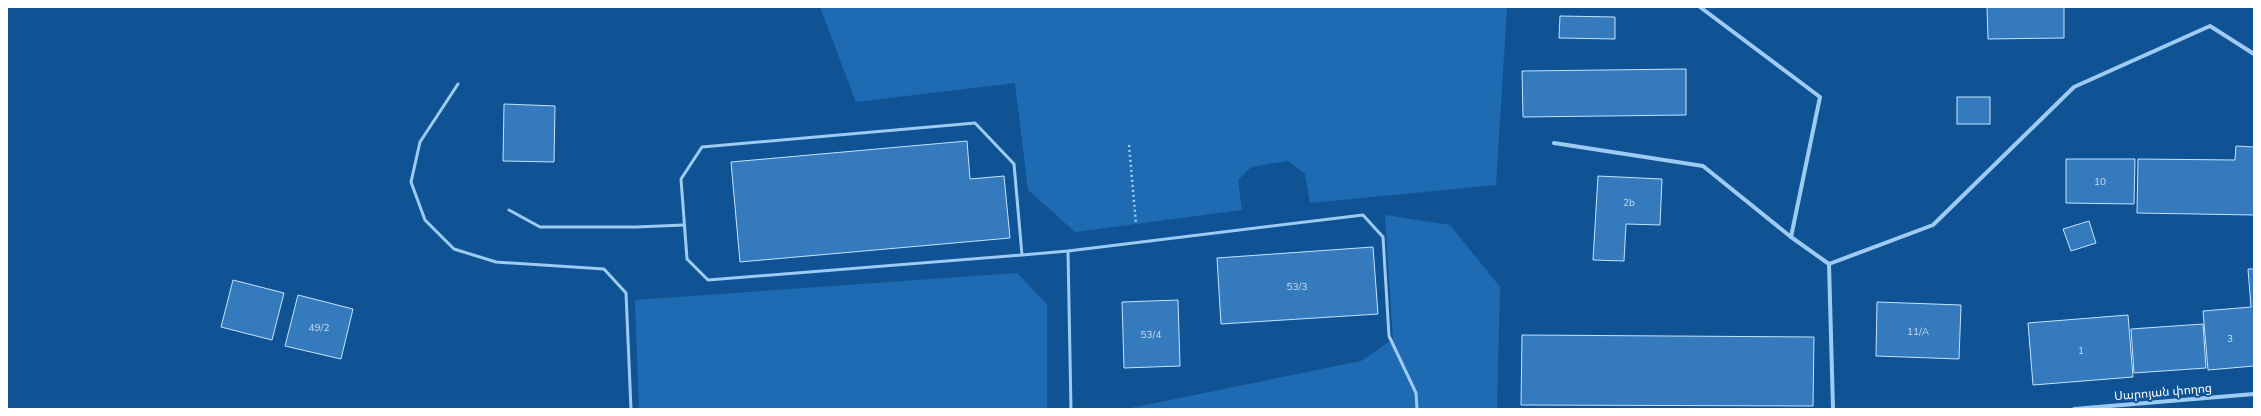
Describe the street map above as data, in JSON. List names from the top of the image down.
{
  "streets": {
    "street": ["Սարոյան փողոց"]
  },
  "house_numbers": [
    "10",
    "2b",
    "53/3",
    "49/2",
    "11/A",
    "53/4",
    "3",
    "1"
  ]
}
